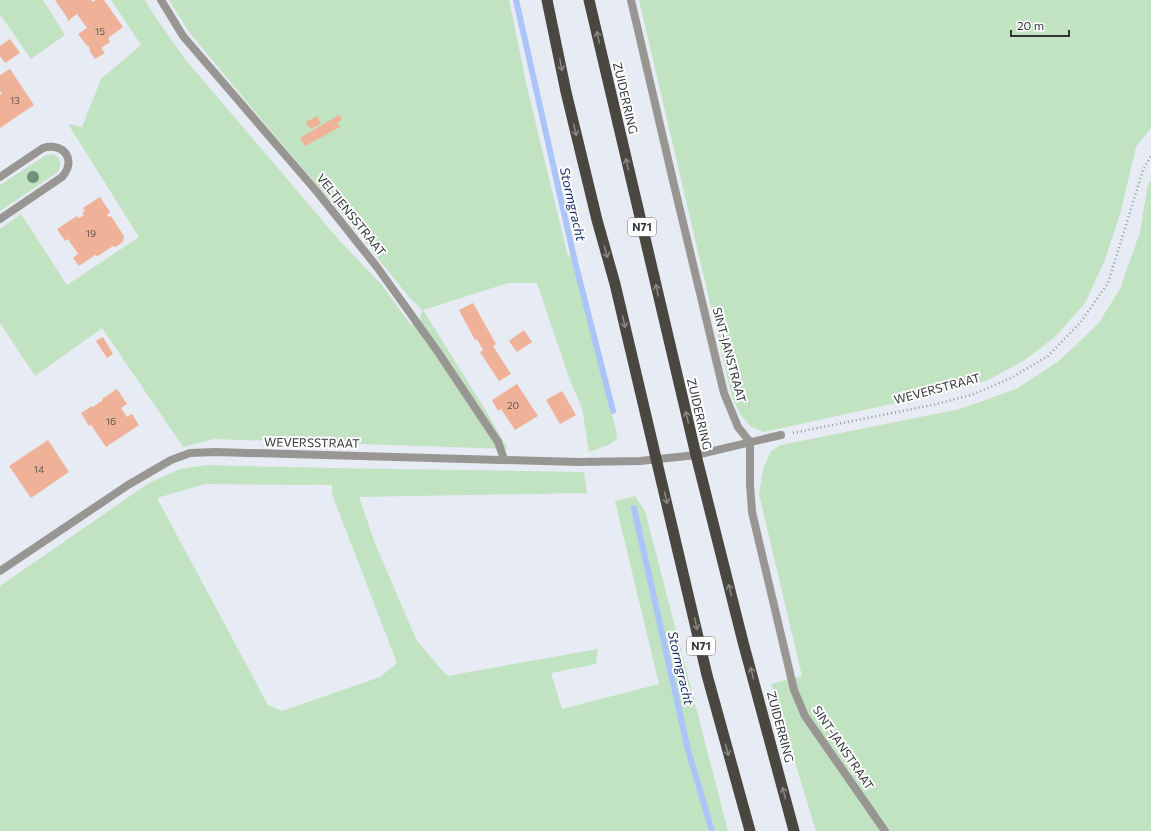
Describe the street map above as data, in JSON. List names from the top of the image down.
{
  "streets": {
    "highway": ["ZUIDERRING", "N71"],
    "street": ["VELTJENSSTRAAT", "SINT-JANSTRAAT", "WEVERSSTRAAT"],
    "path": ["WEVERSTRAAT"]
  },
  "crossings": [
    ["ZUIDERRING", "WEVERSSTRAAT"],
    ["VELTJENSSTRAAT", "WEVERSSTRAAT"],
    ["N71", "WEVERSSTRAAT"]
  ],
  "water": ["Stormgracht"],
  "house_numbers": [
    "15",
    "13",
    "19",
    "20",
    "16",
    "14"
  ],
  "scale_bar": "20 m"
}
